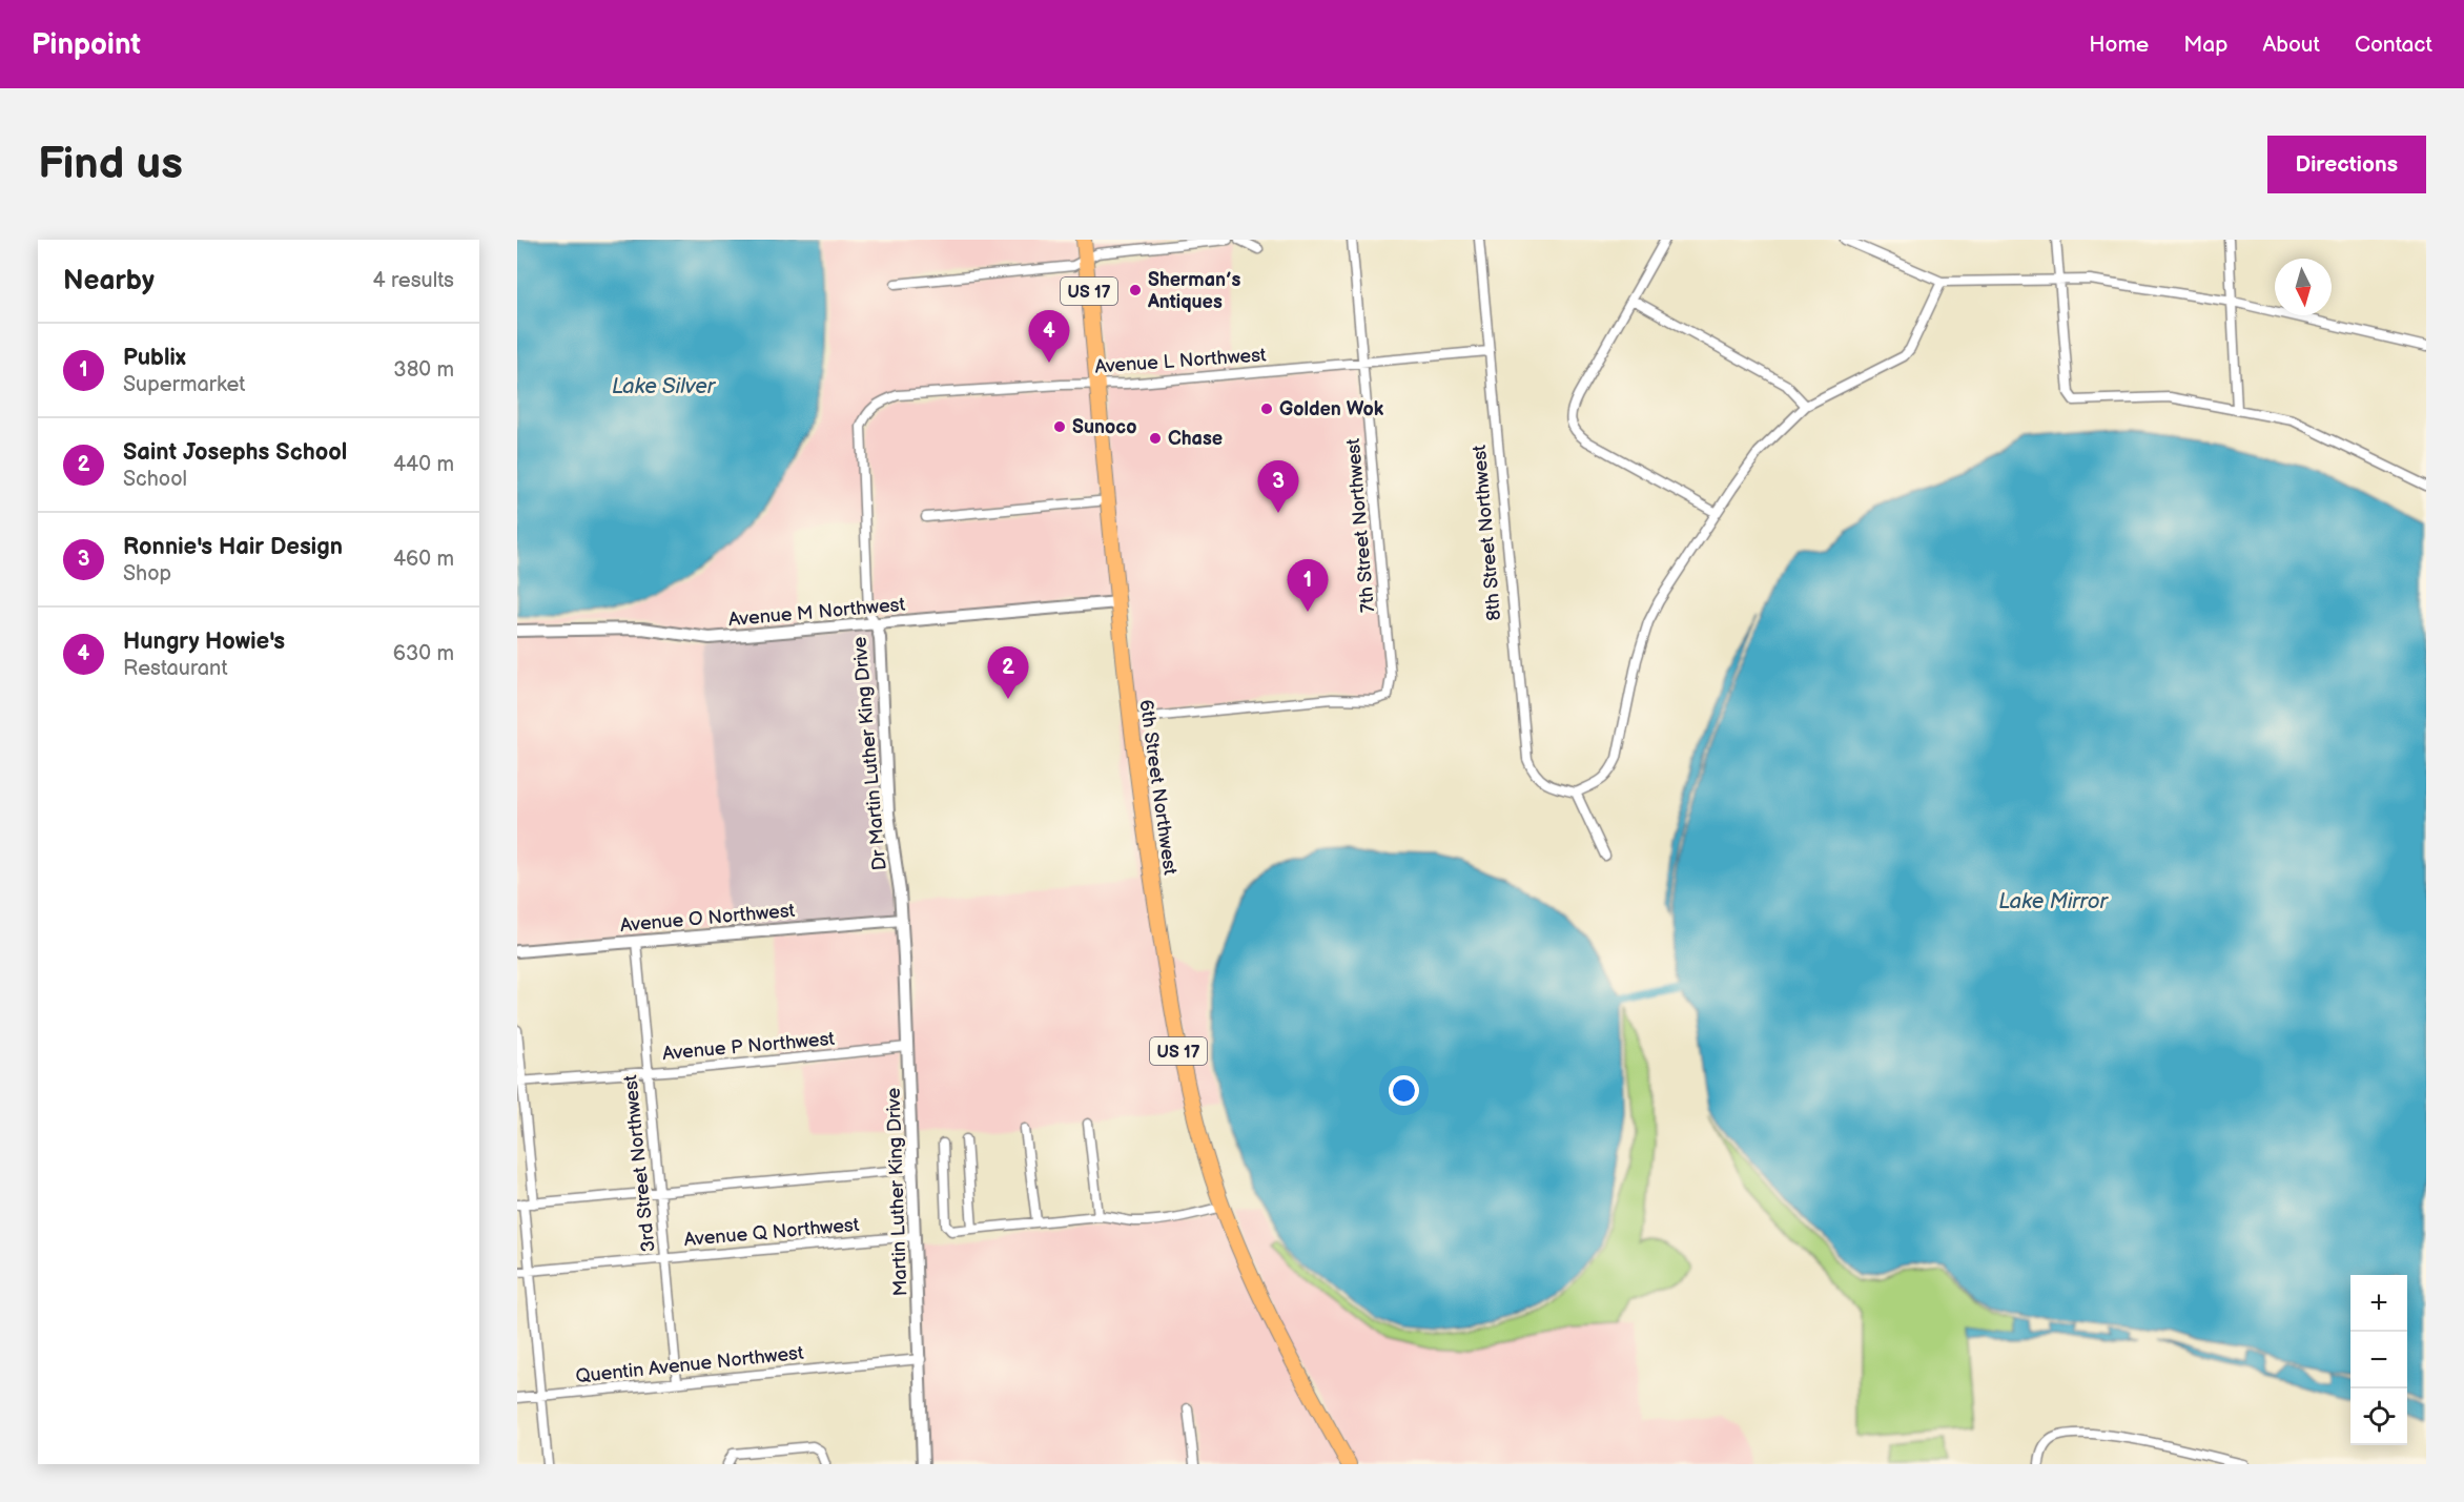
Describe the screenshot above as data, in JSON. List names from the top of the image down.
{
  "streets": {
    "highway": ["US 17", "6th Street Northwest"],
    "street": [
      "Avenue L Northwest",
      "7th Street Northwest",
      "8th Street Northwest",
      "Avenue M Northwest",
      "Dr Martin Luther King Drive",
      "Avenue O Northwest",
      "Avenue P Northwest",
      "3rd Street Northwest",
      "Martin Luther King Drive",
      "Avenue Q Northwest",
      "Quentin Avenue Northwest"
    ]
  },
  "crossings": [
    ["Avenue L Northwest", "7th Street Northwest"],
    ["Avenue L Northwest", "8th Street Northwest"],
    ["Avenue L Northwest", "Avenue M Northwest"],
    ["Avenue L Northwest", "Dr Martin Luther King Drive"],
    ["Avenue L Northwest", "6th Street Northwest"],
    ["7th Street Northwest", "6th Street Northwest"],
    ["Avenue M Northwest", "Dr Martin Luther King Drive"],
    ["Avenue M Northwest", "6th Street Northwest"],
    ["Dr Martin Luther King Drive", "Avenue O Northwest"],
    ["Dr Martin Luther King Drive", "Martin Luther King Drive"],
    ["Avenue O Northwest", "3rd Street Northwest"],
    ["Avenue O Northwest", "Martin Luther King Drive"],
    ["Avenue P Northwest", "3rd Street Northwest"],
    ["Avenue P Northwest", "Martin Luther King Drive"],
    ["3rd Street Northwest", "Avenue Q Northwest"],
    ["3rd Street Northwest", "Quentin Avenue Northwest"],
    ["Martin Luther King Drive", "Avenue Q Northwest"],
    ["Martin Luther King Drive", "Quentin Avenue Northwest"]
  ],
  "water": ["Lake Silver", "Lake Mirror"],
  "places": [
    "Sherman’s Antiques",
    "Golden Wok",
    "Sunoco",
    "Chase"
  ],
  "north": "bottom",
  "page": {
    "header": "Pinpoint",
    "nav": [
      "Home",
      "Map",
      "About",
      "Contact"
    ],
    "buttons": "Directions",
    "title": "Find us",
    "heading": ["Nearby", "4 results"],
    "pins": [
      "4",
      "3",
      "1",
      "2"
    ],
    "list": [
      {
        "mark": "1",
        "name": "Publix",
        "note": "Supermarket",
        "value": "380 m"
      },
      {
        "mark": "2",
        "name": "Saint Josephs School",
        "note": "School",
        "value": "440 m"
      },
      {
        "mark": "3",
        "name": "Ronnie's Hair Design",
        "note": "Shop",
        "value": "460 m"
      },
      {
        "mark": "4",
        "name": "Hungry Howie's",
        "note": "Restaurant",
        "value": "630 m"
      }
    ],
    "map_buttons": ["+", "−"]
  }
}
